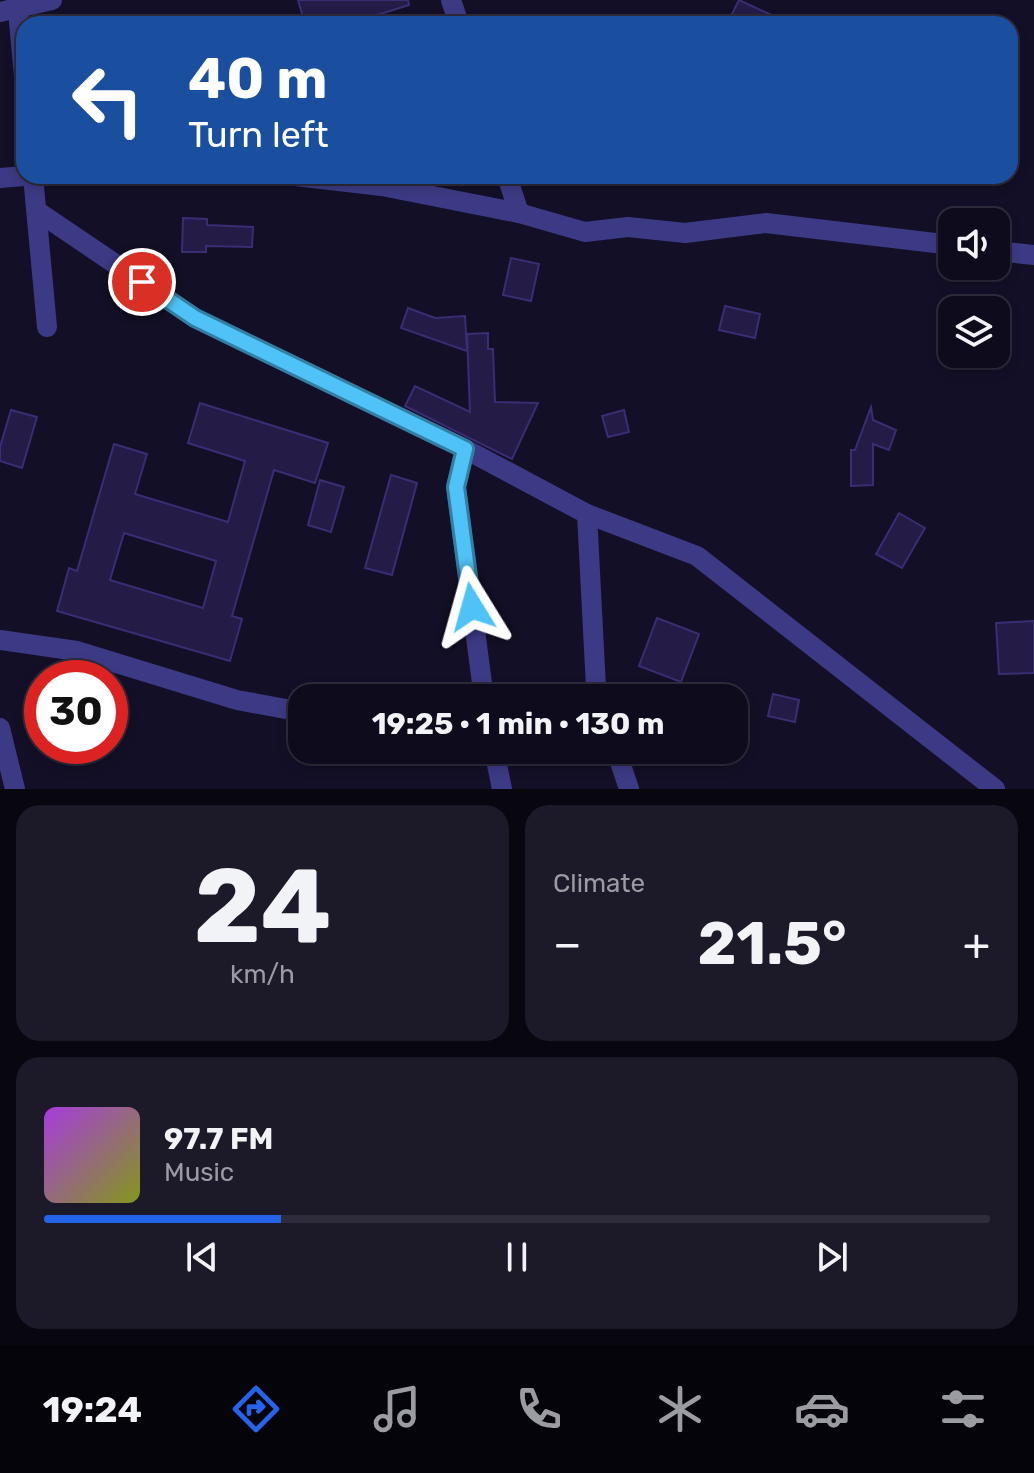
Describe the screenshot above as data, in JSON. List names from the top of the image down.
{
  "page": {
    "turn": ["40 m", "Turn left"],
    "limit": "30",
    "trip": "19:25 · 1 min · 130 m",
    "tile": [
      ["24", "km/h"],
      "Climate"
    ],
    "heat": ["−", "21.5°", "+"],
    "song": ["97.7 FM", "Music"],
    "tabs": "19:24"
  }
}
